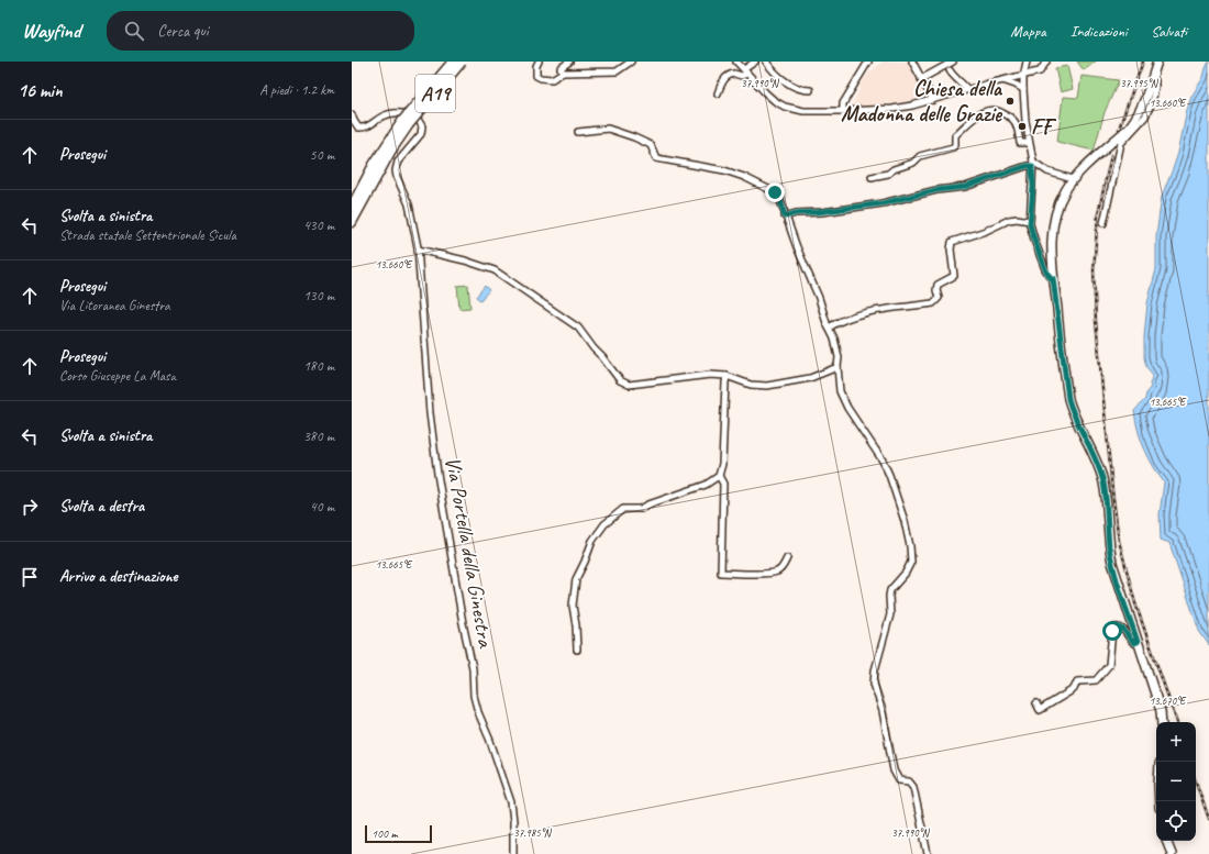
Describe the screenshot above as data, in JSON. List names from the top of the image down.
{
  "streets": {
    "highway": ["A19"],
    "street": ["Via Portella della Ginestra"]
  },
  "places": ["Chiesa della Madonna delle Grazie", "FF"],
  "scale_bar": "100 m",
  "page": {
    "header": "Wayfind",
    "search": "Cerca qui",
    "nav": ["Mappa", "Indicazioni", "Salvati"],
    "heading": ["16 min", "A piedi · 1.2 km"],
    "list": [
      ["Prosegui", "50 m"],
      ["Svolta a sinistra", "Strada statale Settentrionale Sicula", "430 m"],
      ["Prosegui", "Via Litoranea Ginestra", "130 m"],
      ["Prosegui", "Corso Giuseppe La Masa", "180 m"],
      ["Svolta a sinistra", "380 m"],
      ["Svolta a destra", "40 m"],
      "Arrivo a destinazione"
    ],
    "map_buttons": ["+", "−"],
    "scale": "100 m"
  },
  "coordinates": [
    "37.990°N",
    "37.995°N",
    "13.660°E",
    "13.665°E",
    "13.670°E",
    "37.985°N"
  ]
}
